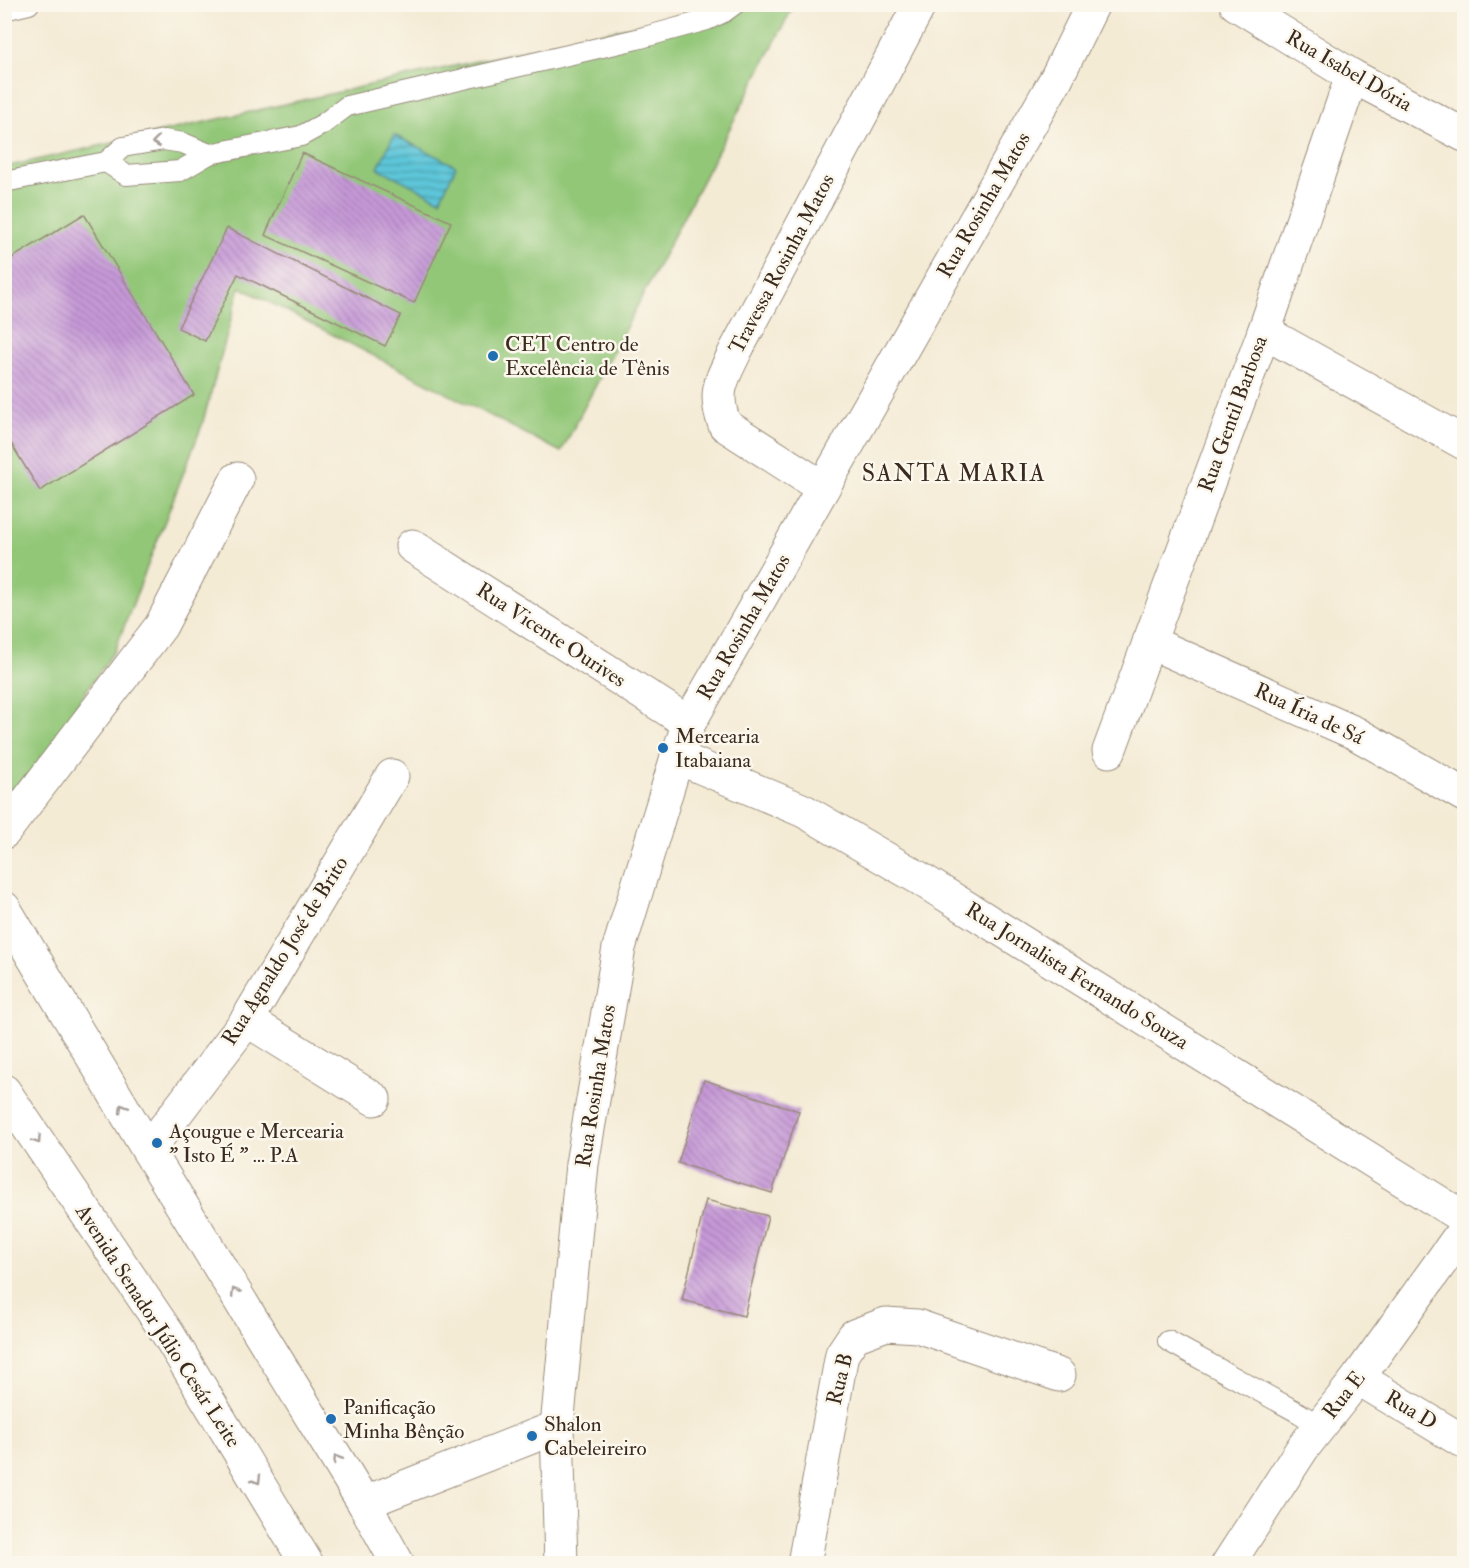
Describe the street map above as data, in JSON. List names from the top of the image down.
{
  "streets": {
    "street": [
      "Rua Isabel Dória",
      "Rua Rosinha Matos",
      "Travessa Rosinha Matos",
      "Rua Gentil Barbosa",
      "Rua Vicente Ourives",
      "Rua Íria de Sá",
      "Rua Agnaldo José de Brito",
      "Rua Jornalista Fernando Souza",
      "Avenida Senador Júlio Cesár Leite",
      "Rua B",
      "Rua E",
      "Rua D"
    ]
  },
  "crossings": [
    ["Rua Isabel Dória", "Rua Gentil Barbosa"],
    ["Rua Rosinha Matos", "Travessa Rosinha Matos"],
    ["Rua Rosinha Matos", "Rua Vicente Ourives"],
    ["Rua Rosinha Matos", "Rua Jornalista Fernando Souza"],
    ["Rua Gentil Barbosa", "Rua Íria de Sá"],
    ["Rua E", "Rua D"]
  ],
  "districts": ["SANTA MARIA"],
  "places": [
    "CET Centro de Excelência de Tênis",
    "Mercearia Itabaiana",
    "Açougue e Mercearia \" Isto É \" ... P.A",
    "Panificação Minha Bênção",
    "Shalon Cabeleireiro"
  ]
}
